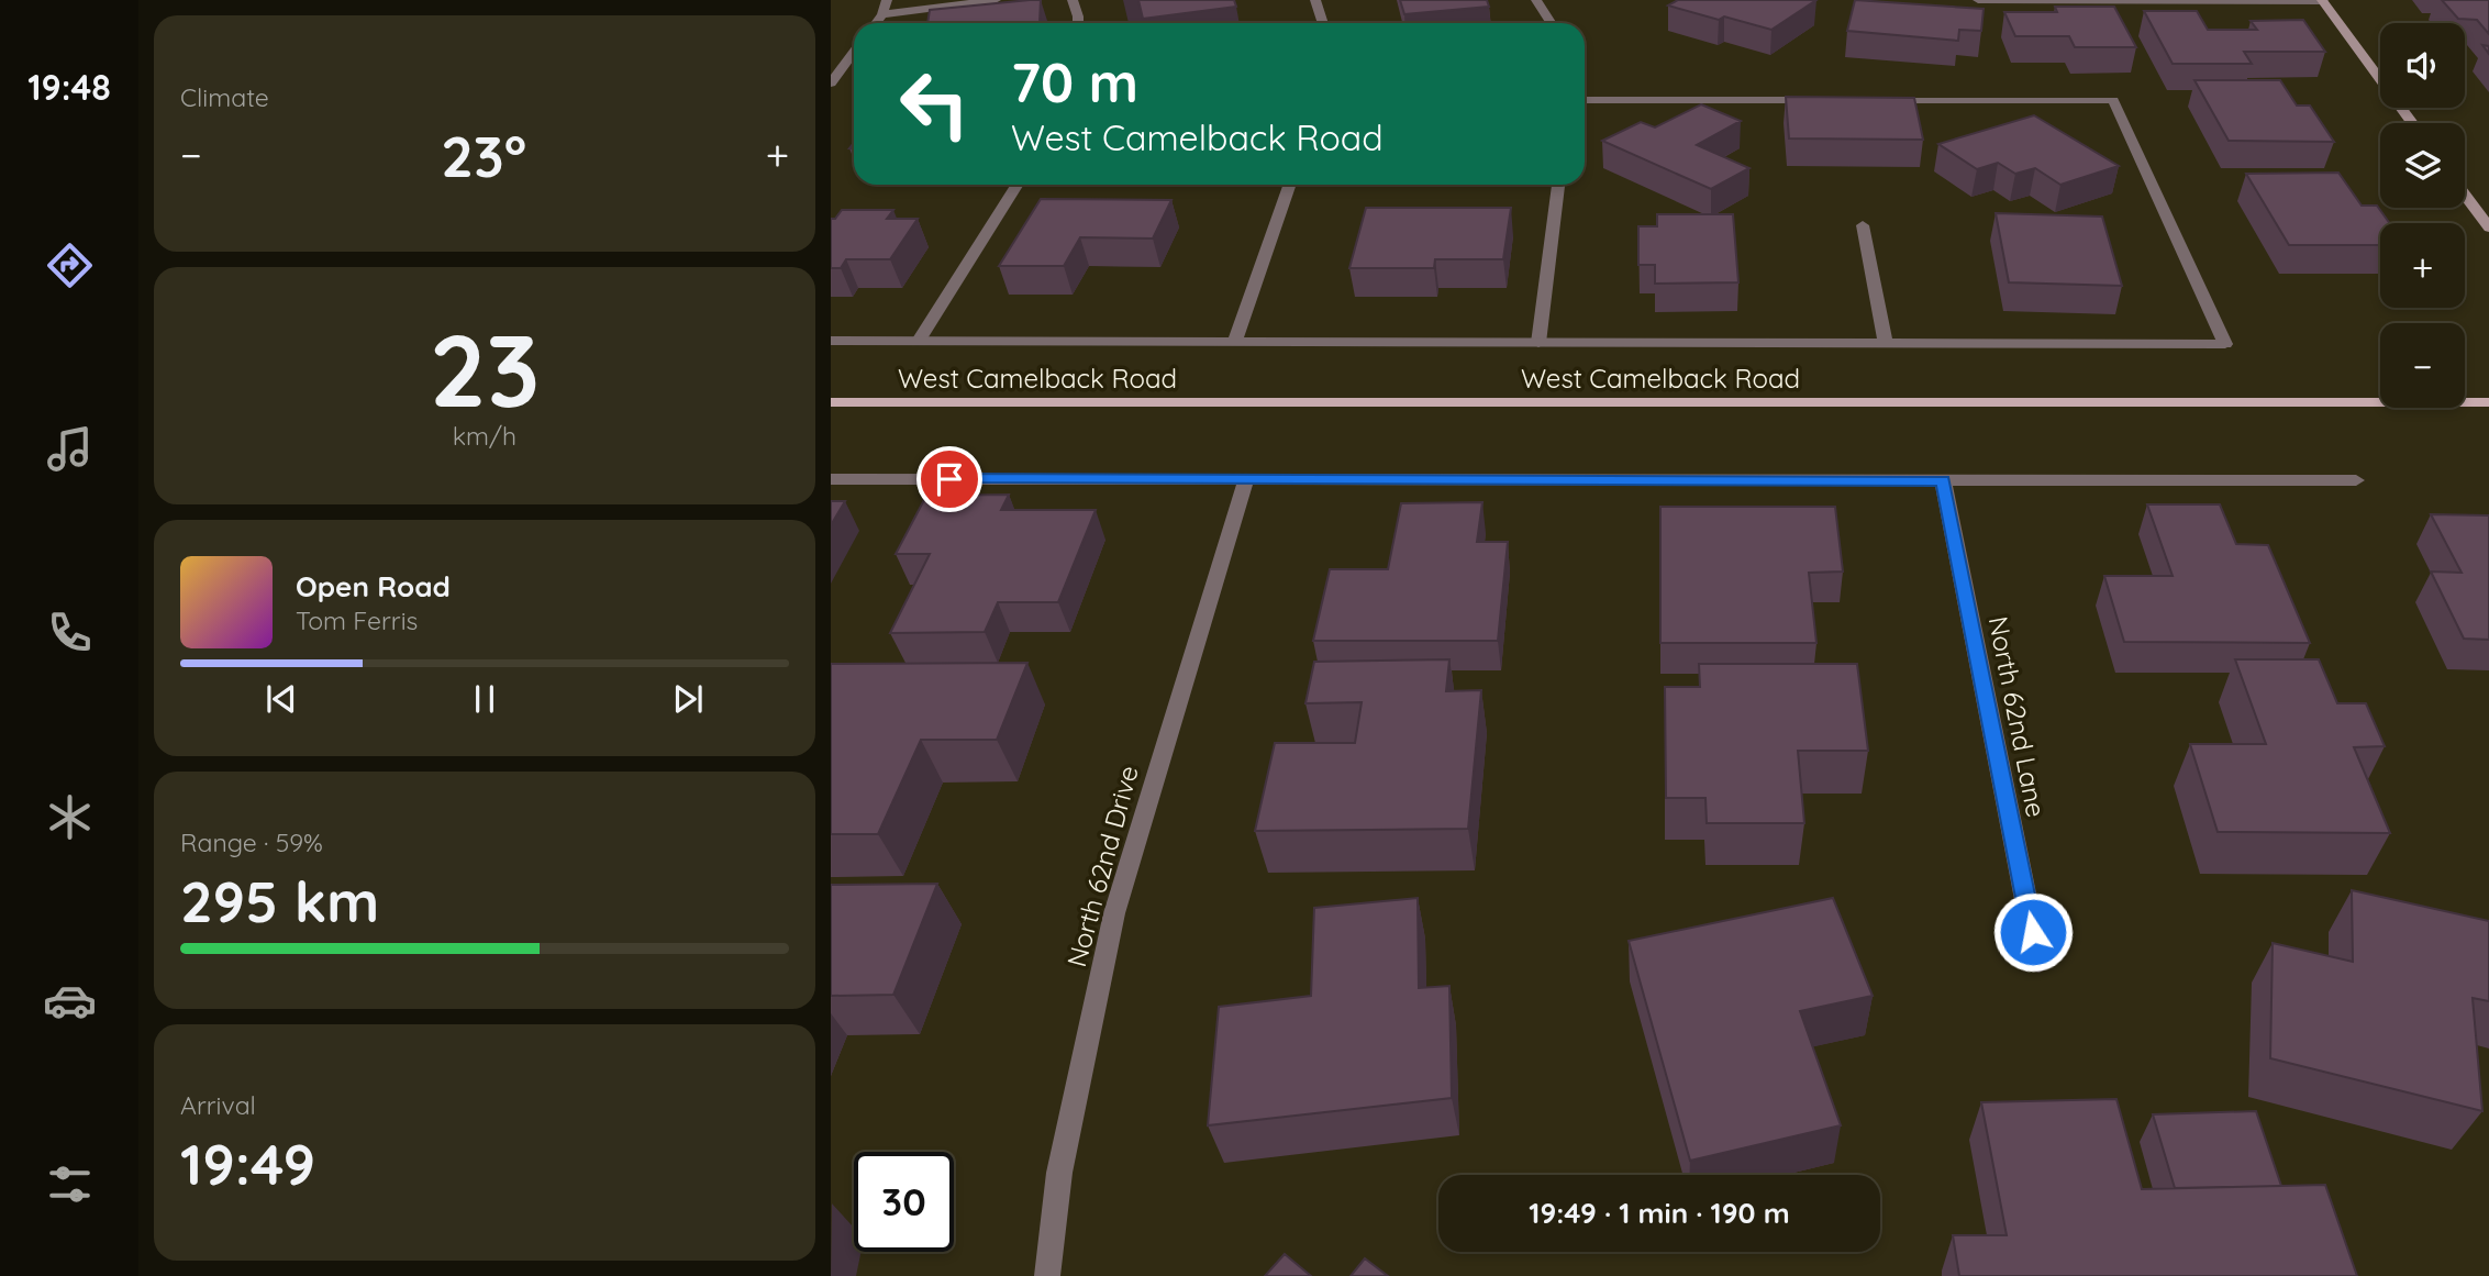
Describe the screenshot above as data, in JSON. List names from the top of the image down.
{
  "streets": {
    "main road": ["West Camelback Road"],
    "street": ["North 62nd Lane", "North 62nd Drive"]
  },
  "page": {
    "tabs": "19:48",
    "tile": [
      "Climate",
      ["23", "km/h"],
      ["Range · 59%", "295 km"],
      ["Arrival", "19:49"]
    ],
    "map_buttons": ["+", "−"],
    "turn": ["70 m", "West Camelback Road"],
    "heat": ["−", "23°", "+"],
    "song": ["Open Road", "Tom Ferris"],
    "limit": "30",
    "trip": "19:49 · 1 min · 190 m"
  }
}
